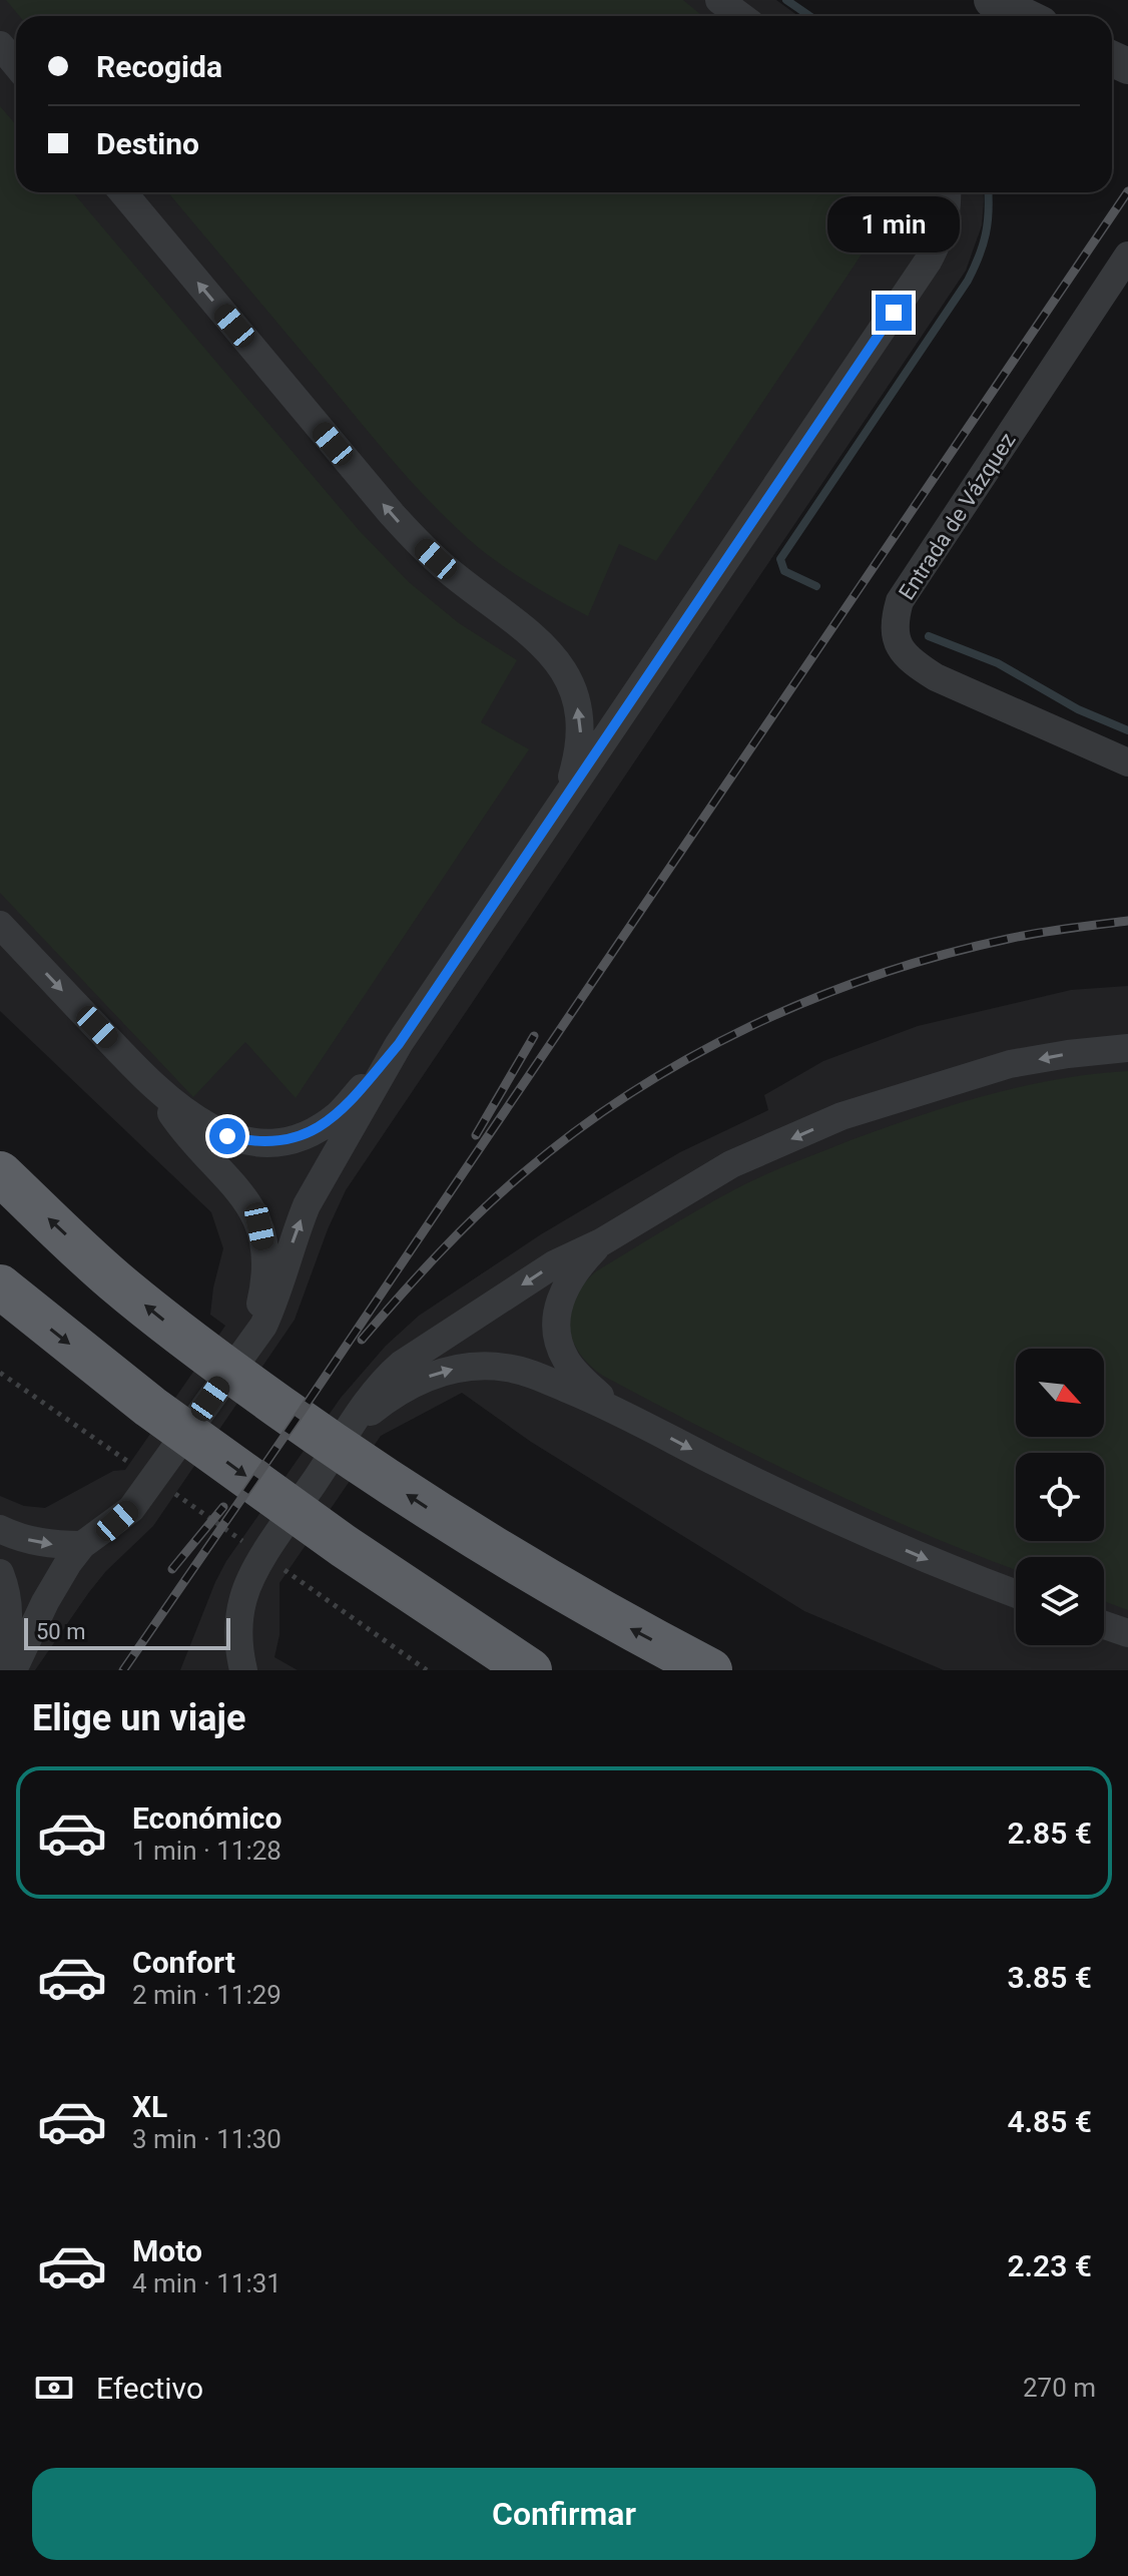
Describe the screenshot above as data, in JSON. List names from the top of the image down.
{
  "streets": {
    "street": ["Entrada de Vázquez"]
  },
  "scale_bar": "50 m",
  "north": "bottom right",
  "page": {
    "banner": ["Recogida", "Destino"],
    "bubble": "1 min",
    "scale": "50 m",
    "heading": "Elige un viaje",
    "list": [
      {
        "name": "Económico",
        "note": "1 min · 11:28",
        "value": "2.85 €"
      },
      {
        "name": "Confort",
        "note": "2 min · 11:29",
        "value": "3.85 €"
      },
      {
        "name": "XL",
        "note": "3 min · 11:30",
        "value": "4.85 €"
      },
      {
        "name": "Moto",
        "note": "4 min · 11:31",
        "value": "2.23 €"
      }
    ],
    "pay": ["Efectivo", "270 m"],
    "buttons": "Confirmar"
  }
}
